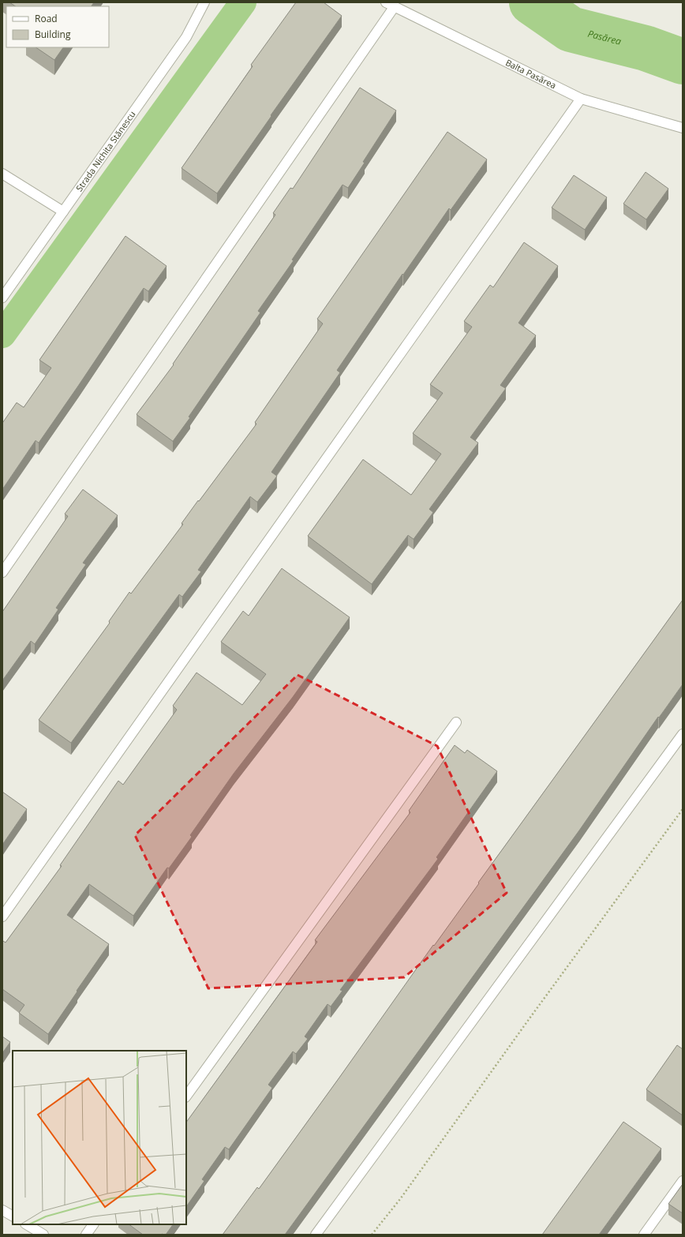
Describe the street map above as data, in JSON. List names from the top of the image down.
{
  "streets": {
    "street": ["Balta Pasărea", "Strada Nichita Stănescu"]
  },
  "water": ["Pasărea"],
  "legend": ["Road", "Building"]
}
